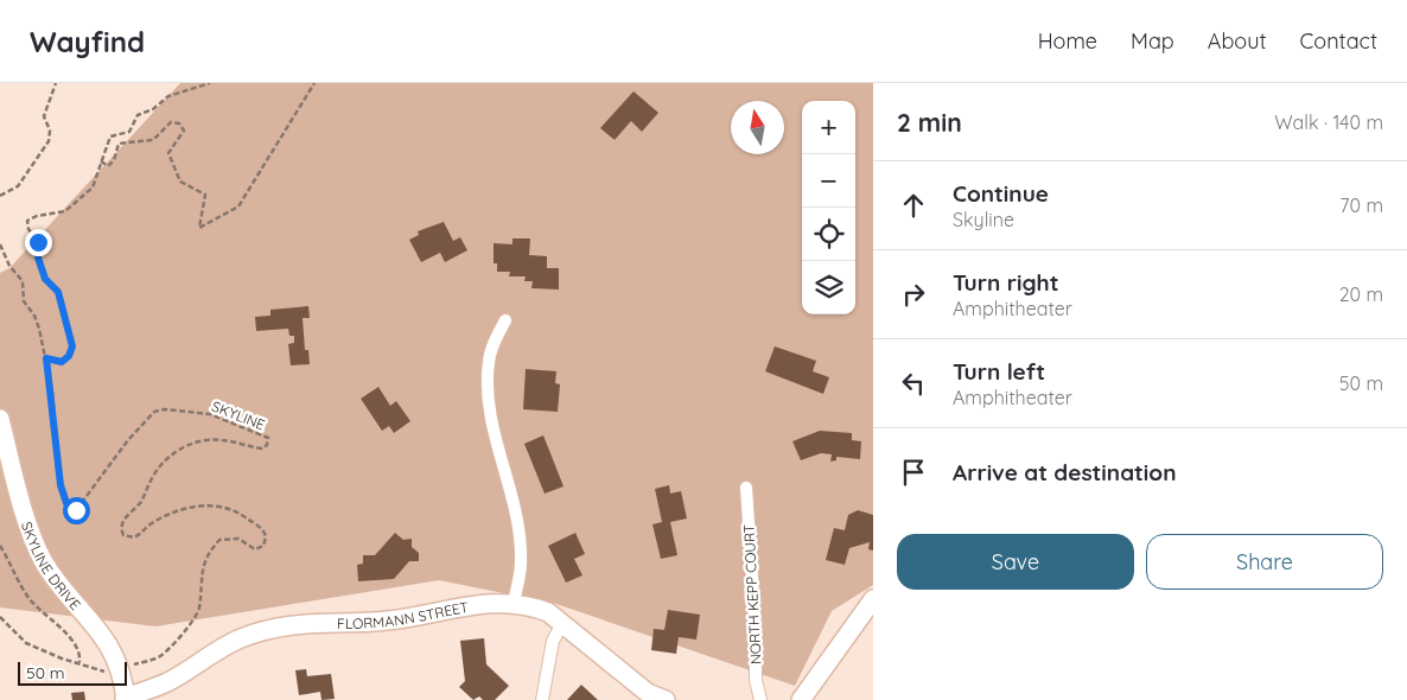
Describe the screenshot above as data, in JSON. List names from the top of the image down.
{
  "streets": {
    "street": ["SKYLINE DRIVE", "NORTH KEPP COURT", "FLORMANN STREET"],
    "path": ["SKYLINE"]
  },
  "crossings": [
    ["SKYLINE", "SKYLINE DRIVE"],
    ["SKYLINE DRIVE", "FLORMANN STREET"]
  ],
  "scale_bar": "50 m",
  "north": "top",
  "page": {
    "header": "Wayfind",
    "nav": [
      "Home",
      "Map",
      "About",
      "Contact"
    ],
    "heading": ["2 min", "Walk · 140 m"],
    "map_buttons": ["+", "−"],
    "list": [
      ["Continue", "Skyline", "70 m"],
      ["Turn right", "Amphitheater", "20 m"],
      ["Turn left", "Amphitheater", "50 m"],
      "Arrive at destination"
    ],
    "buttons": ["Save", "Share"],
    "scale": "50 m"
  }
}
